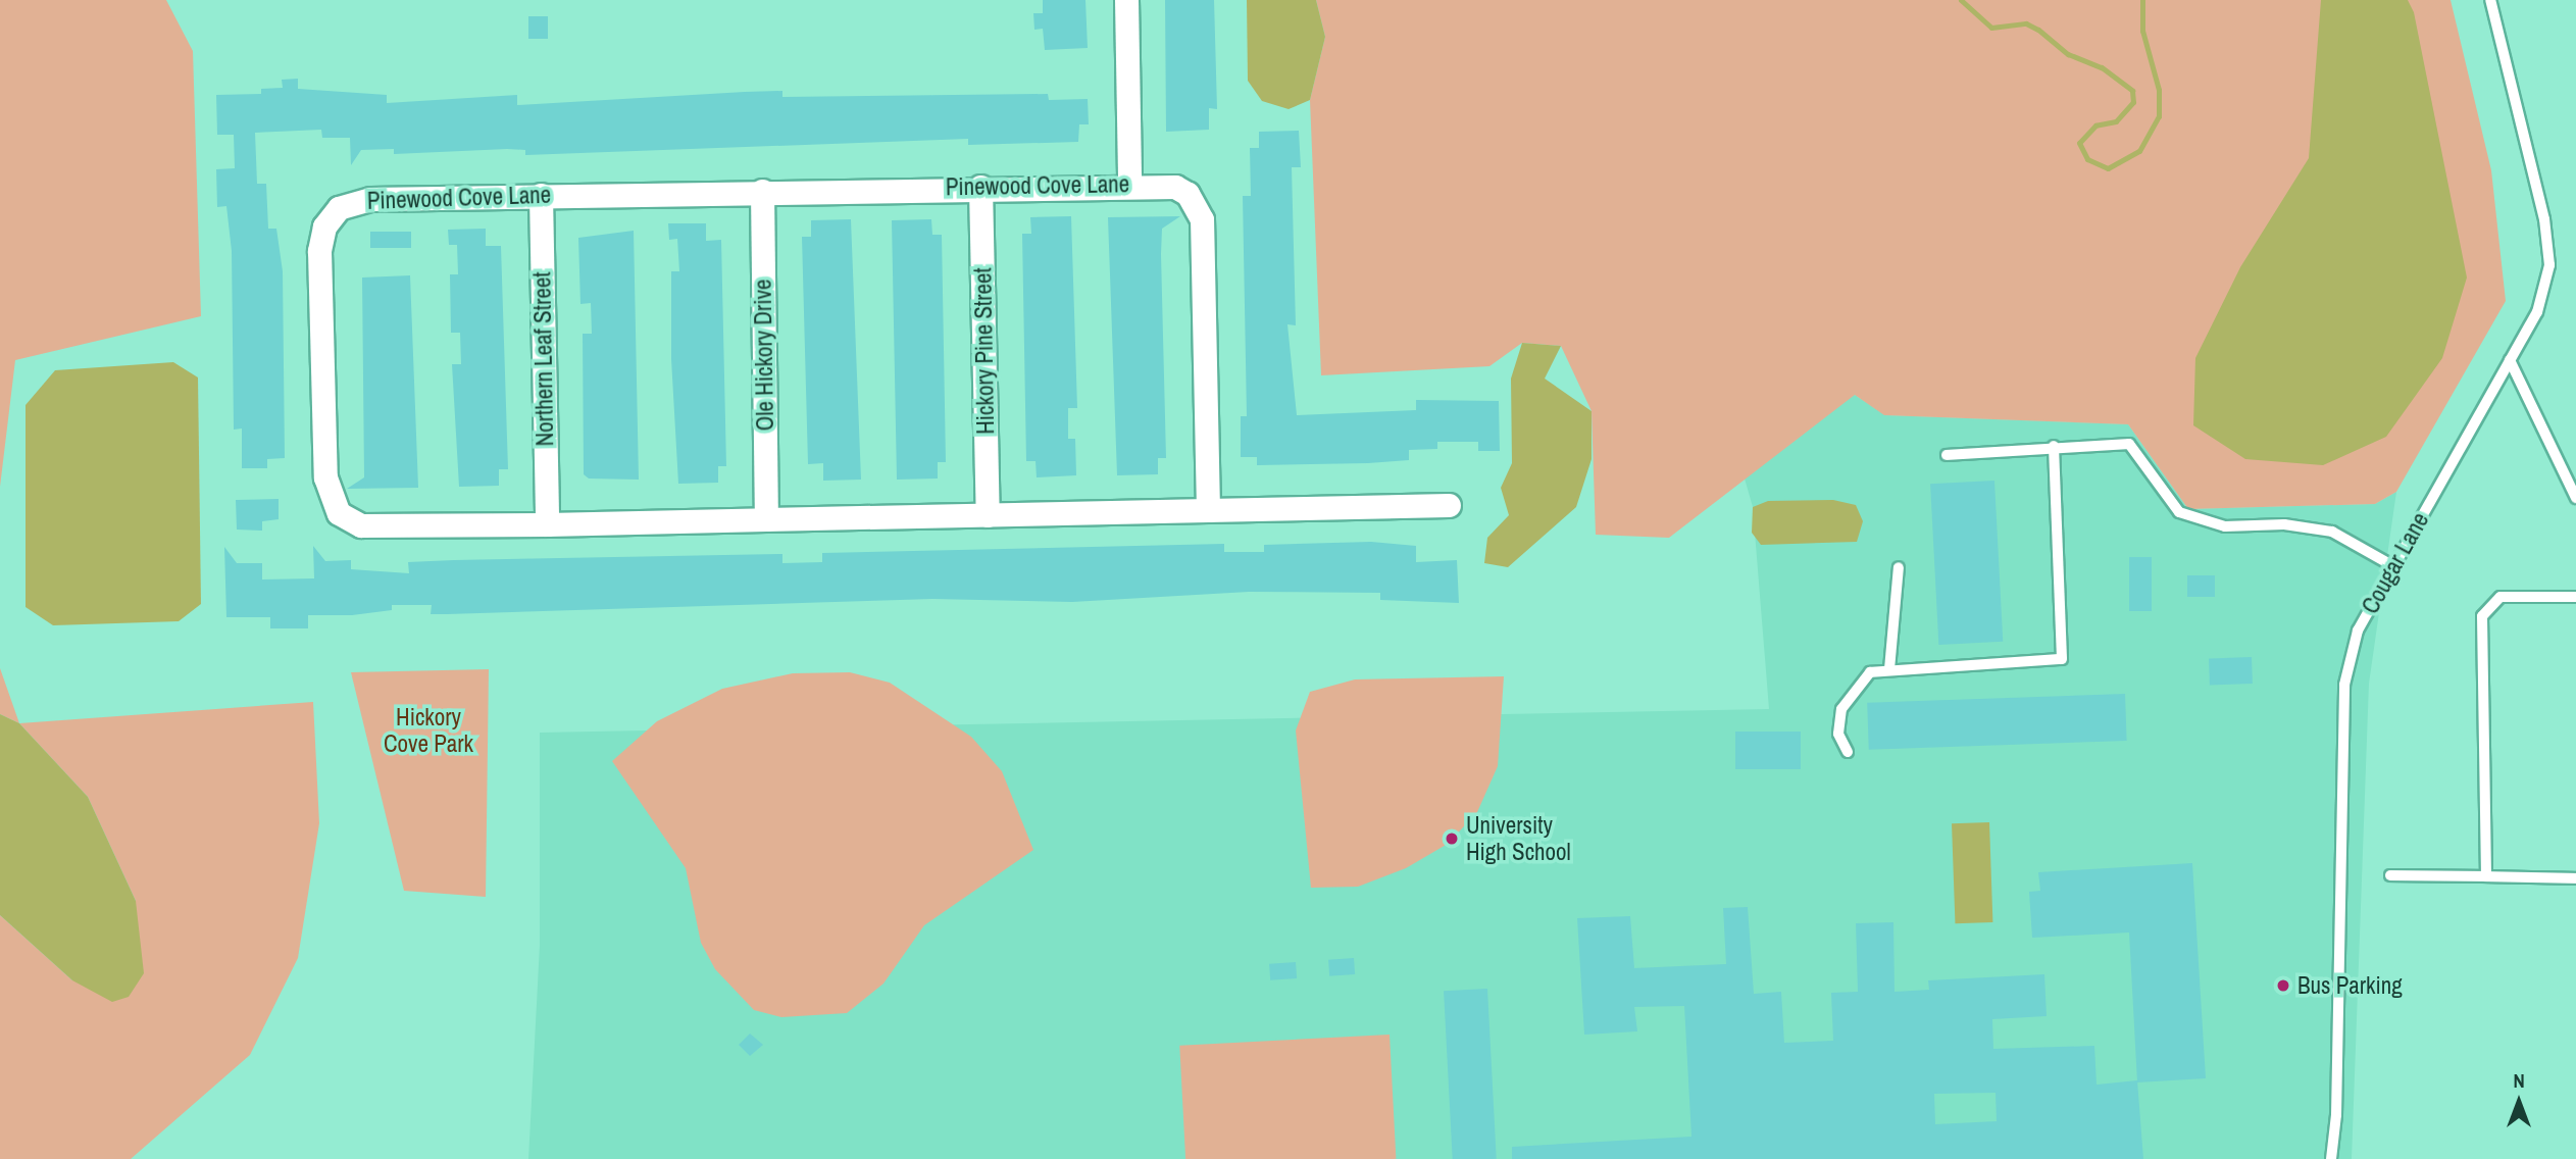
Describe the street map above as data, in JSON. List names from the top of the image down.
{
  "streets": {
    "street": [
      "Pinewood Cove Lane",
      "Hickory Pine Street",
      "Ole Hickory Drive",
      "Northern Leaf Street"
    ],
    "lane": ["Cougar Lane"]
  },
  "crossings": [
    ["Pinewood Cove Lane", "Hickory Pine Street"],
    ["Pinewood Cove Lane", "Ole Hickory Drive"],
    ["Pinewood Cove Lane", "Northern Leaf Street"]
  ],
  "parks": ["Hickory Cove Park"],
  "places": ["University High School", "Bus Parking"],
  "north": "top"
}
